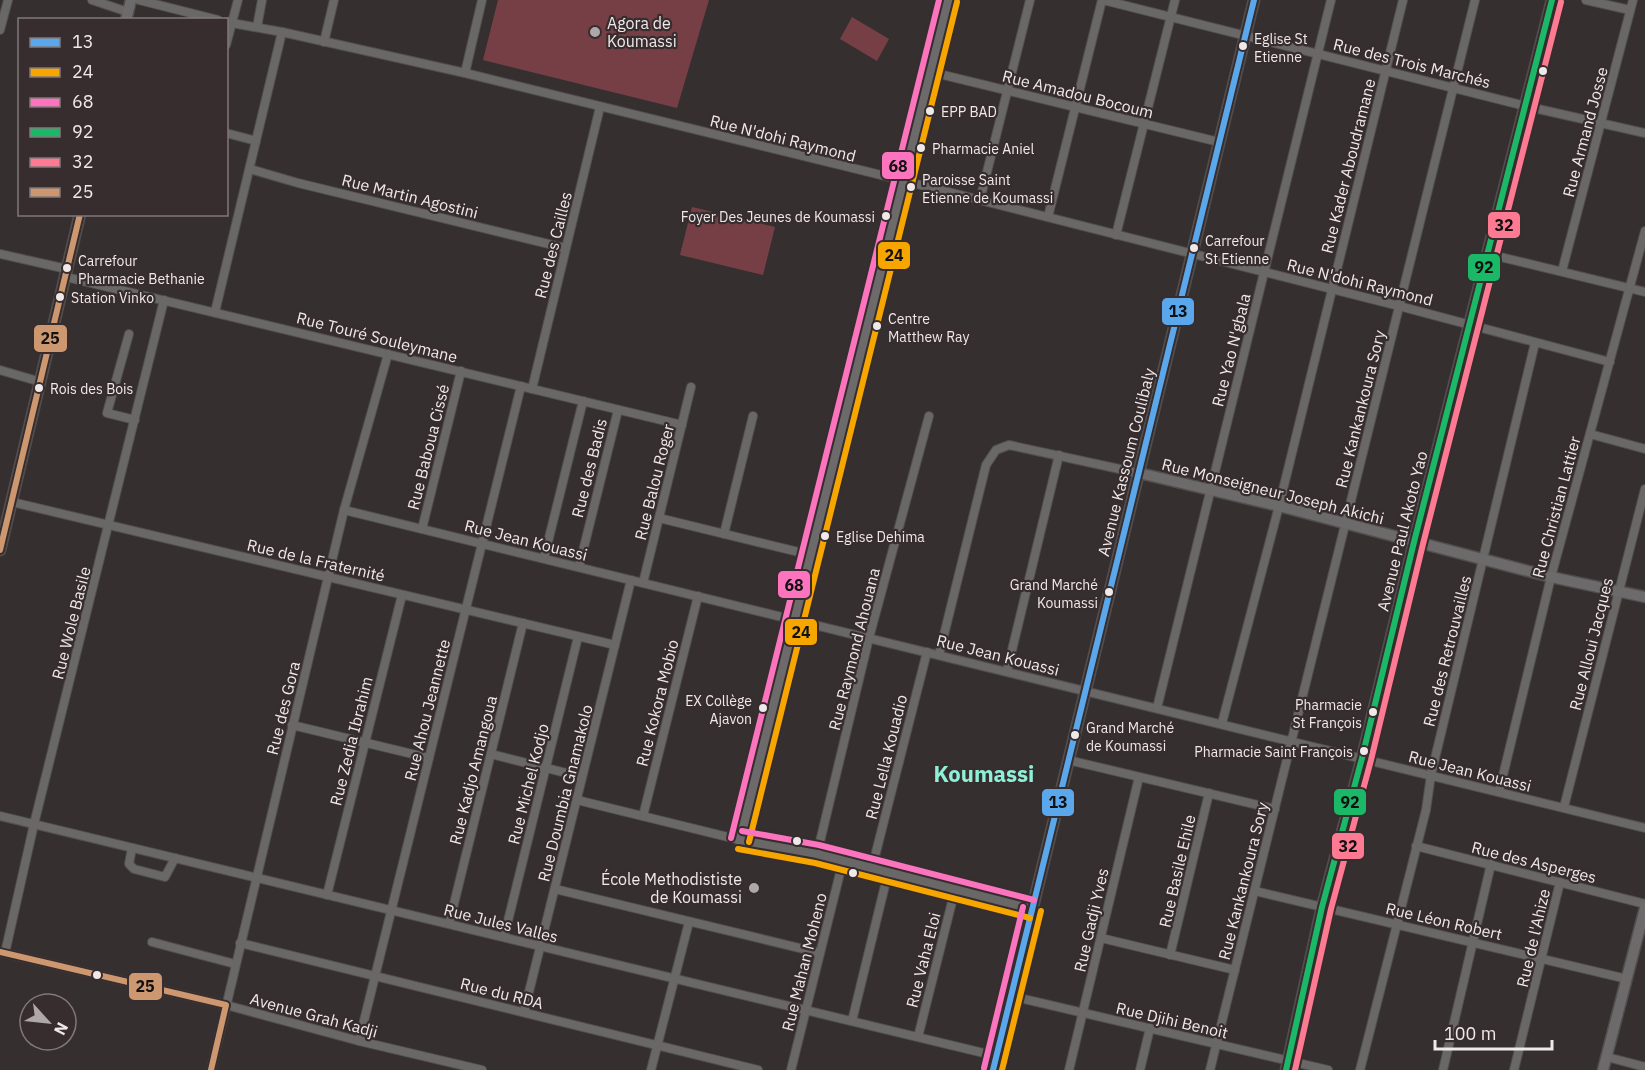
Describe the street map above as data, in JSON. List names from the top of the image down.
{
  "streets": {
    "street": [
      "Rue des Trois Marchés",
      "Rue Amadou Bocoum",
      "Rue Armand Josse",
      "Rue N'dohi Raymond",
      "Rue Kader Aboudramane",
      "Rue Martin Agostini",
      "Rue des Cailles",
      "Rue Touré Souleymane",
      "Rue Yao N'gbala",
      "Rue Kankankoura Sory",
      "Rue Baboua Cissé",
      "Avenue Kassoum Coulibaly",
      "Rue des Badis",
      "Rue Balou Roger",
      "Rue Monseigneur Joseph Akichi",
      "Rue Christian Lattier",
      "Avenue Paul Akoto Yao",
      "Rue Jean Kouassi",
      "Rue de la Fraternité",
      "Rue Wole Basile",
      "Rue Alloui Jacques",
      "Rue Raymond Ahouana",
      "Rue des Retrouvailles",
      "Rue Kokora Mobio",
      "Rue des Gora",
      "Rue Ahou Jeannette",
      "Rue Zedia Ibrahim",
      "Rue Lella Kouadio",
      "Rue Kadjo Amangoua",
      "Rue Michel Kodjo",
      "Rue Doumbia Gnamakolo",
      "Rue des Asperges",
      "Rue Basile Ehile",
      "Rue Gadji Yves",
      "Rue Léon Robert",
      "Rue Jules Valles",
      "Rue de l'Ahize",
      "Rue Vaha Eloi",
      "Rue Mahan Moheno",
      "Rue du RDA",
      "Avenue Grah Kadji",
      "Rue Djihi Benoit"
    ]
  },
  "crossings": [
    ["Rue des Trois Marchés", "Rue Armand Josse"],
    ["Rue des Trois Marchés", "Rue Kader Aboudramane"],
    ["Rue des Trois Marchés", "Rue Yao N'gbala"],
    ["Rue des Trois Marchés", "Rue Kankankoura Sory"],
    ["Rue des Trois Marchés", "Avenue Kassoum Coulibaly"],
    ["Rue des Trois Marchés", "Avenue Paul Akoto Yao"],
    ["Rue Amadou Bocoum", "Avenue Kassoum Coulibaly"],
    ["Rue N'dohi Raymond", "Rue Kader Aboudramane"],
    ["Rue N'dohi Raymond", "Rue des Cailles"],
    ["Rue N'dohi Raymond", "Rue Yao N'gbala"],
    ["Rue N'dohi Raymond", "Rue Kankankoura Sory"],
    ["Rue N'dohi Raymond", "Avenue Kassoum Coulibaly"],
    ["Rue N'dohi Raymond", "Rue Christian Lattier"],
    ["Rue N'dohi Raymond", "Avenue Paul Akoto Yao"],
    ["Rue N'dohi Raymond", "Rue des Retrouvailles"],
    ["Rue Kader Aboudramane", "Rue Monseigneur Joseph Akichi"],
    ["Rue Kader Aboudramane", "Rue Jean Kouassi"],
    ["Rue Martin Agostini", "Rue des Cailles"],
    ["Rue des Cailles", "Rue Touré Souleymane"],
    ["Rue Touré Souleymane", "Rue Baboua Cissé"],
    ["Rue Touré Souleymane", "Rue des Badis"],
    ["Rue Touré Souleymane", "Rue Balou Roger"],
    ["Rue Touré Souleymane", "Rue Wole Basile"],
    ["Rue Touré Souleymane", "Rue des Gora"],
    ["Rue Touré Souleymane", "Rue Ahou Jeannette"],
    ["Rue Yao N'gbala", "Rue Monseigneur Joseph Akichi"],
    ["Rue Yao N'gbala", "Rue Jean Kouassi"],
    ["Rue Kankankoura Sory", "Rue Monseigneur Joseph Akichi"],
    ["Rue Kankankoura Sory", "Rue Jean Kouassi"],
    ["Rue Kankankoura Sory", "Rue Léon Robert"],
    ["Rue Kankankoura Sory", "Rue Djihi Benoit"],
    ["Rue Baboua Cissé", "Rue Jean Kouassi"],
    ["Avenue Kassoum Coulibaly", "Rue Monseigneur Joseph Akichi"],
    ["Avenue Kassoum Coulibaly", "Rue Jean Kouassi"],
    ["Avenue Kassoum Coulibaly", "Rue Jules Valles"],
    ["Avenue Kassoum Coulibaly", "Rue Djihi Benoit"],
    ["Rue des Badis", "Rue Jean Kouassi"],
    ["Rue Balou Roger", "Rue Jean Kouassi"],
    ["Rue Monseigneur Joseph Akichi", "Rue Christian Lattier"],
    ["Rue Monseigneur Joseph Akichi", "Avenue Paul Akoto Yao"],
    ["Rue Monseigneur Joseph Akichi", "Rue Jean Kouassi"],
    ["Rue Monseigneur Joseph Akichi", "Rue Alloui Jacques"],
    ["Rue Monseigneur Joseph Akichi", "Rue des Retrouvailles"],
    ["Rue Christian Lattier", "Rue Jean Kouassi"],
    ["Avenue Paul Akoto Yao", "Rue Jean Kouassi"],
    ["Avenue Paul Akoto Yao", "Rue Léon Robert"],
    ["Avenue Paul Akoto Yao", "Rue Djihi Benoit"],
    ["Rue Jean Kouassi", "Rue Alloui Jacques"],
    ["Rue Jean Kouassi", "Rue Raymond Ahouana"],
    ["Rue Jean Kouassi", "Rue des Retrouvailles"],
    ["Rue Jean Kouassi", "Rue Kokora Mobio"],
    ["Rue Jean Kouassi", "Rue des Gora"],
    ["Rue Jean Kouassi", "Rue Ahou Jeannette"],
    ["Rue Jean Kouassi", "Rue Lella Kouadio"],
    ["Rue Jean Kouassi", "Rue Doumbia Gnamakolo"],
    ["Rue de la Fraternité", "Rue Wole Basile"],
    ["Rue de la Fraternité", "Rue des Gora"],
    ["Rue de la Fraternité", "Rue Ahou Jeannette"],
    ["Rue de la Fraternité", "Rue Zedia Ibrahim"],
    ["Rue de la Fraternité", "Rue Kadjo Amangoua"],
    ["Rue de la Fraternité", "Rue Michel Kodjo"],
    ["Rue de la Fraternité", "Rue Doumbia Gnamakolo"],
    ["Rue Wole Basile", "Rue Jules Valles"],
    ["Rue Wole Basile", "Avenue Grah Kadji"],
    ["Rue des Retrouvailles", "Rue des Asperges"],
    ["Rue des Retrouvailles", "Rue Léon Robert"],
    ["Rue des Gora", "Rue Jules Valles"],
    ["Rue des Gora", "Rue du RDA"],
    ["Rue des Gora", "Avenue Grah Kadji"],
    ["Rue Ahou Jeannette", "Rue Jules Valles"],
    ["Rue Ahou Jeannette", "Rue du RDA"],
    ["Rue Ahou Jeannette", "Avenue Grah Kadji"],
    ["Rue Zedia Ibrahim", "Rue Jules Valles"],
    ["Rue Kadjo Amangoua", "Rue Jules Valles"],
    ["Rue Michel Kodjo", "Rue Jules Valles"],
    ["Rue Doumbia Gnamakolo", "Rue Jules Valles"],
    ["Rue Doumbia Gnamakolo", "Rue du RDA"],
    ["Rue des Asperges", "Rue de l'Ahize"],
    ["Rue Gadji Yves", "Rue Djihi Benoit"],
    ["Rue Léon Robert", "Rue de l'Ahize"],
    ["Rue Jules Valles", "Rue Vaha Eloi"],
    ["Rue Jules Valles", "Rue Mahan Moheno"]
  ],
  "districts": ["Koumassi"],
  "places": [
    "Agora de Koumassi",
    "Eglise St Etienne",
    "EPP BAD",
    "Pharmacie Aniel",
    "Paroisse Saint Etienne de Koumassi",
    "Foyer Des Jeunes de Koumassi",
    "Carrefour St Etienne",
    "Carrefour Pharmacie Bethanie",
    "Station Vinko",
    "Centre Matthew Ray",
    "Rois des Bois",
    "Eglise Dehima",
    "Grand Marché Koumassi",
    "EX Collège Ajavon",
    "Pharmacie St François",
    "Grand Marché de Koumassi",
    "Pharmacie Saint François",
    "École Methodististe de Koumassi"
  ],
  "lines": [
    "transit line 13",
    "transit line 68",
    "transit line 92",
    "transit line 24",
    "transit line 32",
    "transit line 25"
  ],
  "legend": [
    "13",
    "24",
    "68",
    "92",
    "32",
    "25"
  ],
  "scale_bar": "100 m",
  "north": "bottom right"
}
